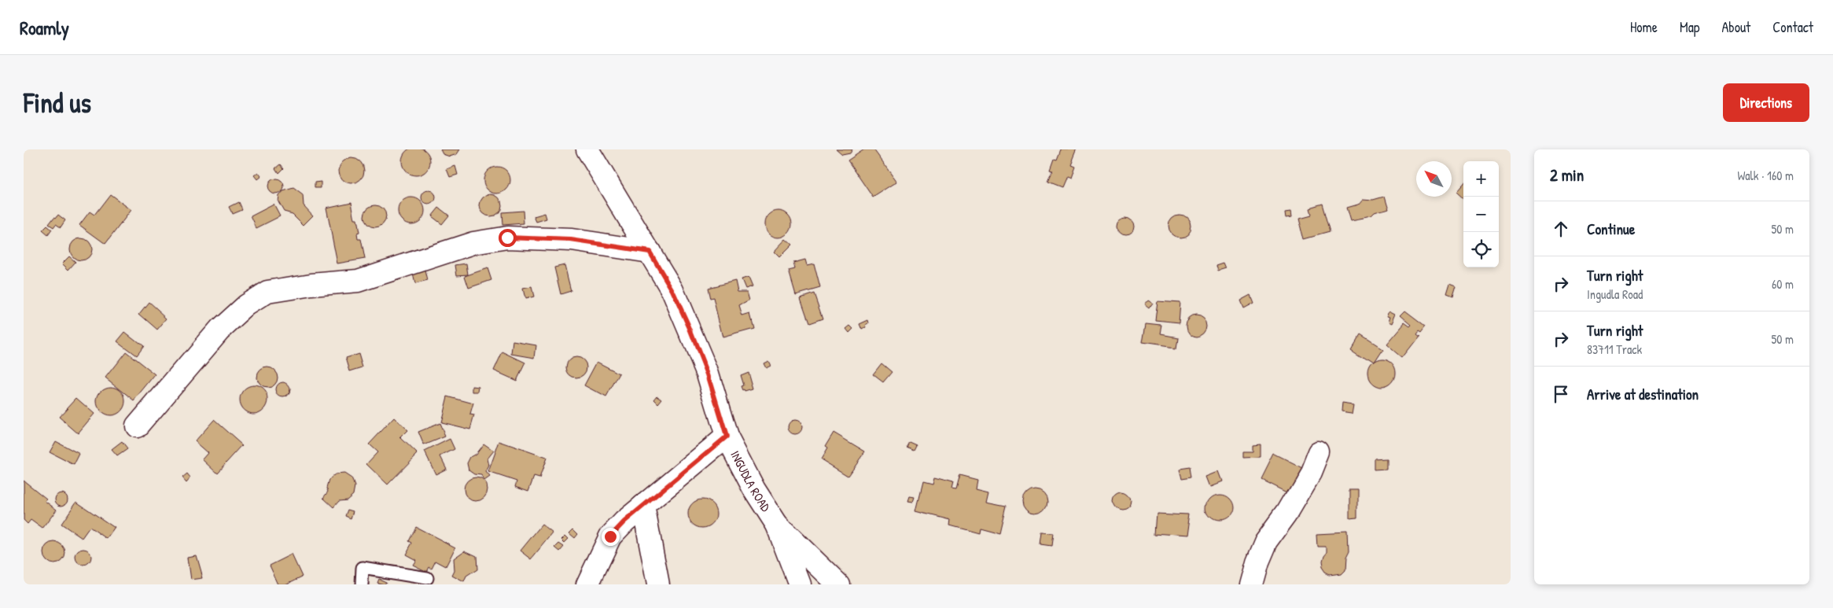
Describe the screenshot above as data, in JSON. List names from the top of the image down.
{
  "streets": {
    "street": ["INGUDLA ROAD"]
  },
  "north": "top left",
  "page": {
    "header": "Roamly",
    "nav": [
      "Home",
      "Map",
      "About",
      "Contact"
    ],
    "buttons": "Directions",
    "title": "Find us",
    "heading": ["2 min", "Walk · 160 m"],
    "map_buttons": ["+", "−"],
    "list": [
      ["Continue", "50 m"],
      ["Turn right", "Ingudla Road", "60 m"],
      ["Turn right", "83711 Track", "50 m"],
      "Arrive at destination"
    ]
  }
}
